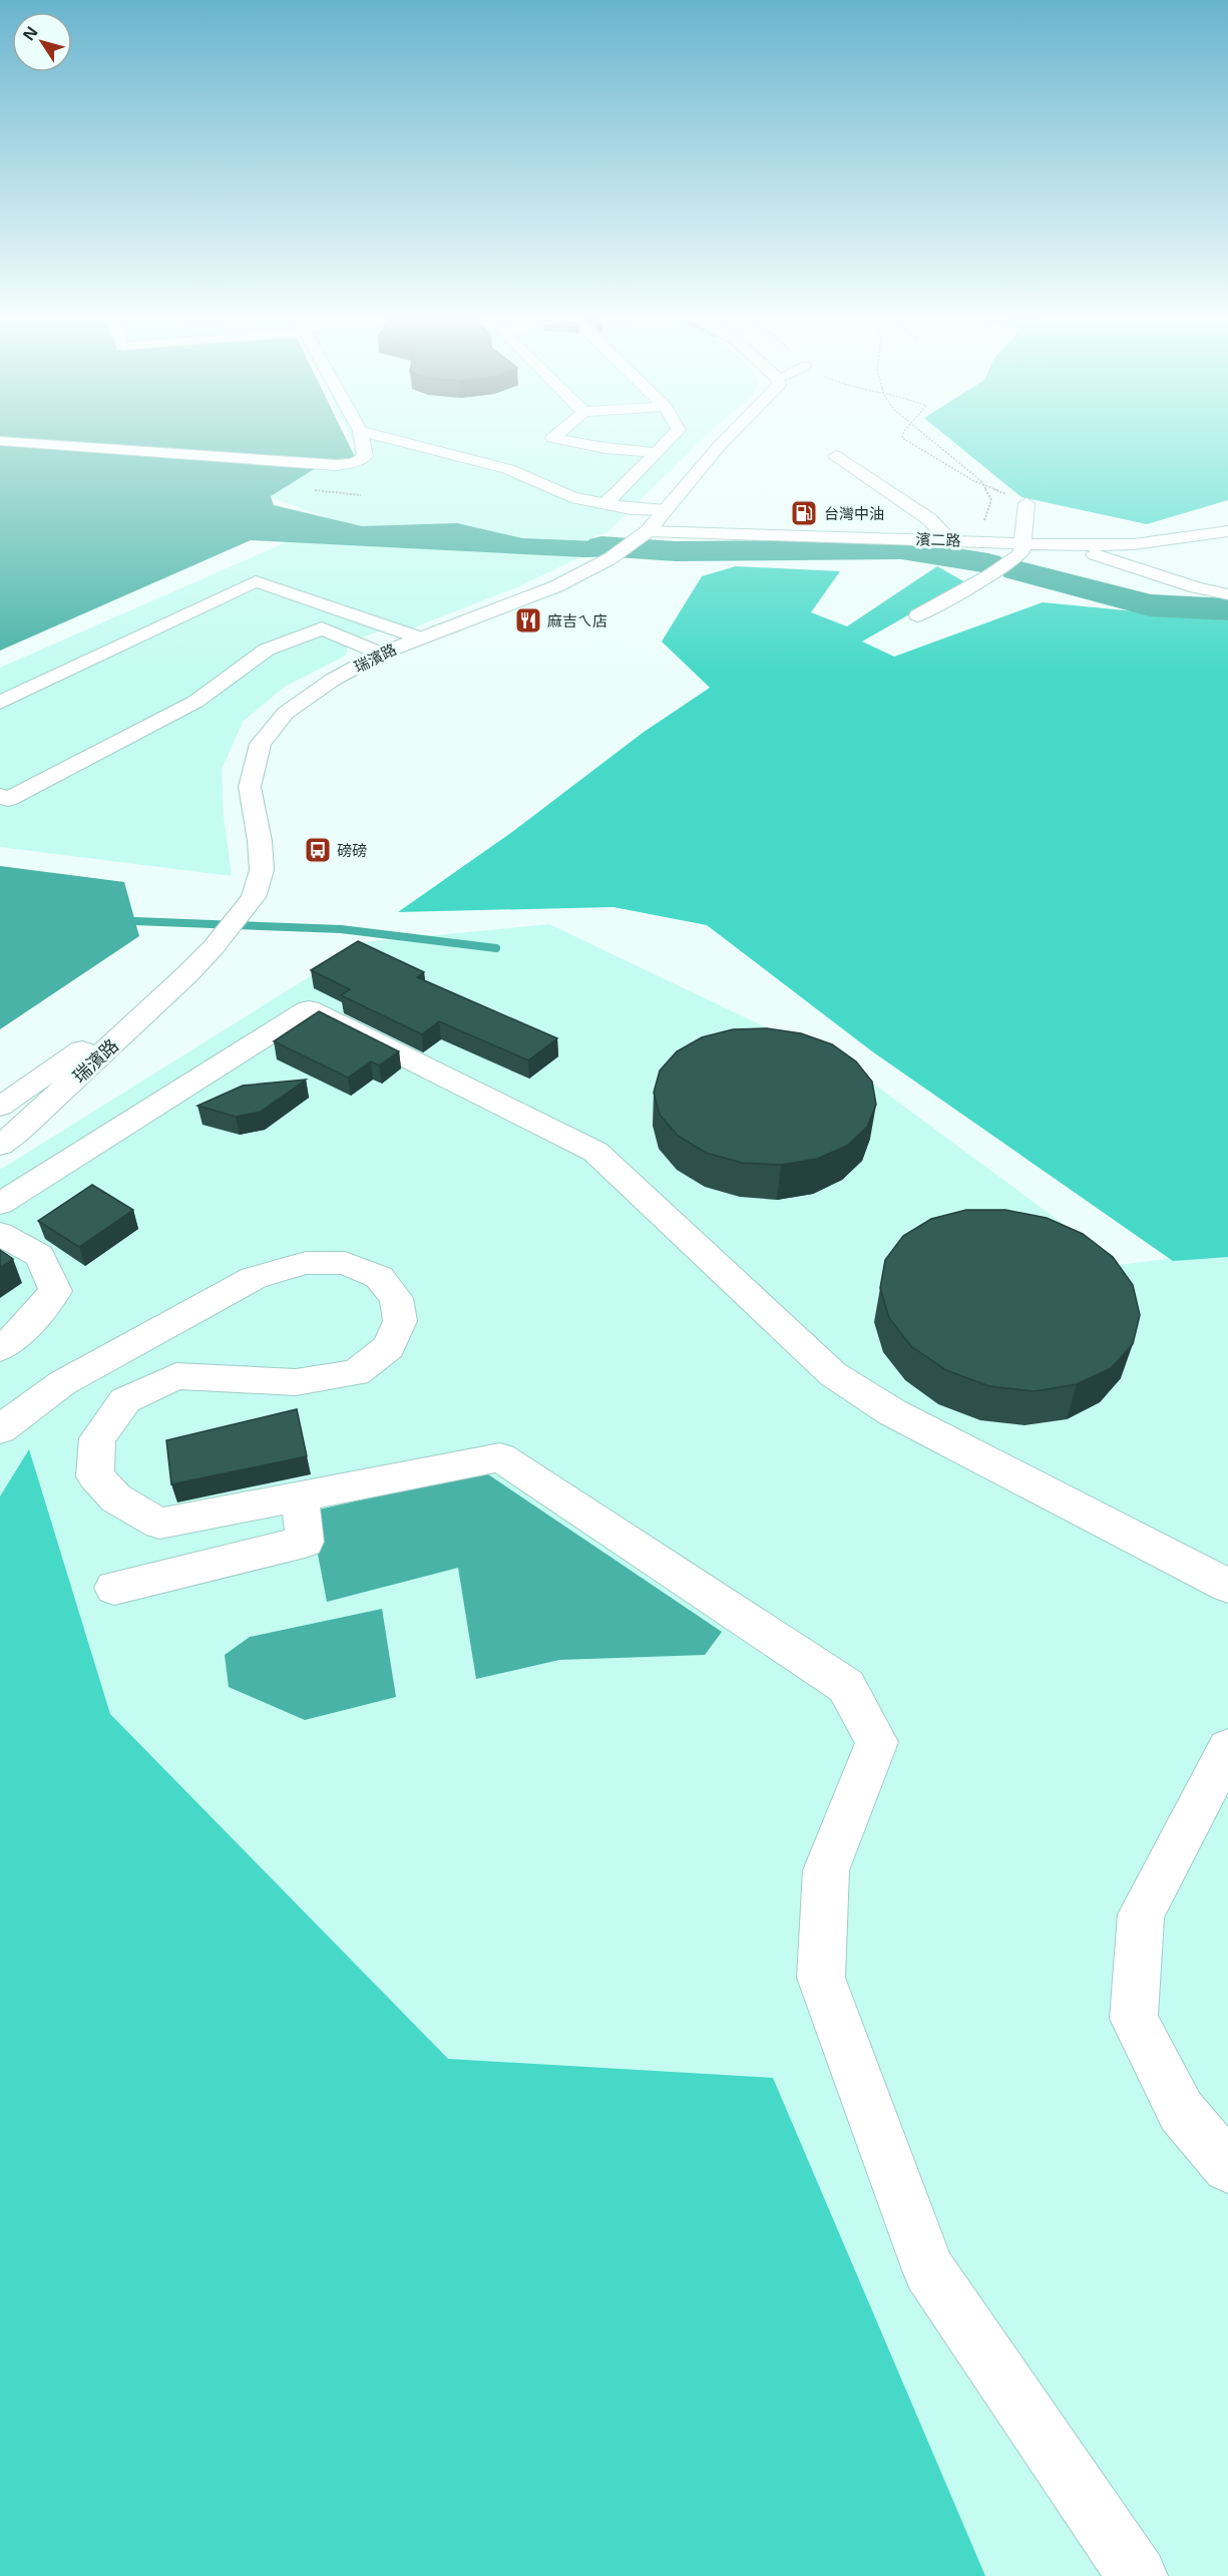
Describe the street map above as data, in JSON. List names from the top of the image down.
{
  "streets": {
    "main road": ["濱二路", "瑞濱路"]
  },
  "crossings": [
    ["濱二路", "瑞濱路"]
  ],
  "places": {
    "fuel station": ["台灣中油"],
    "restaurant": ["麻吉ㄟ店"],
    "bus stop": ["磅磅"]
  },
  "north": "top left"
}
